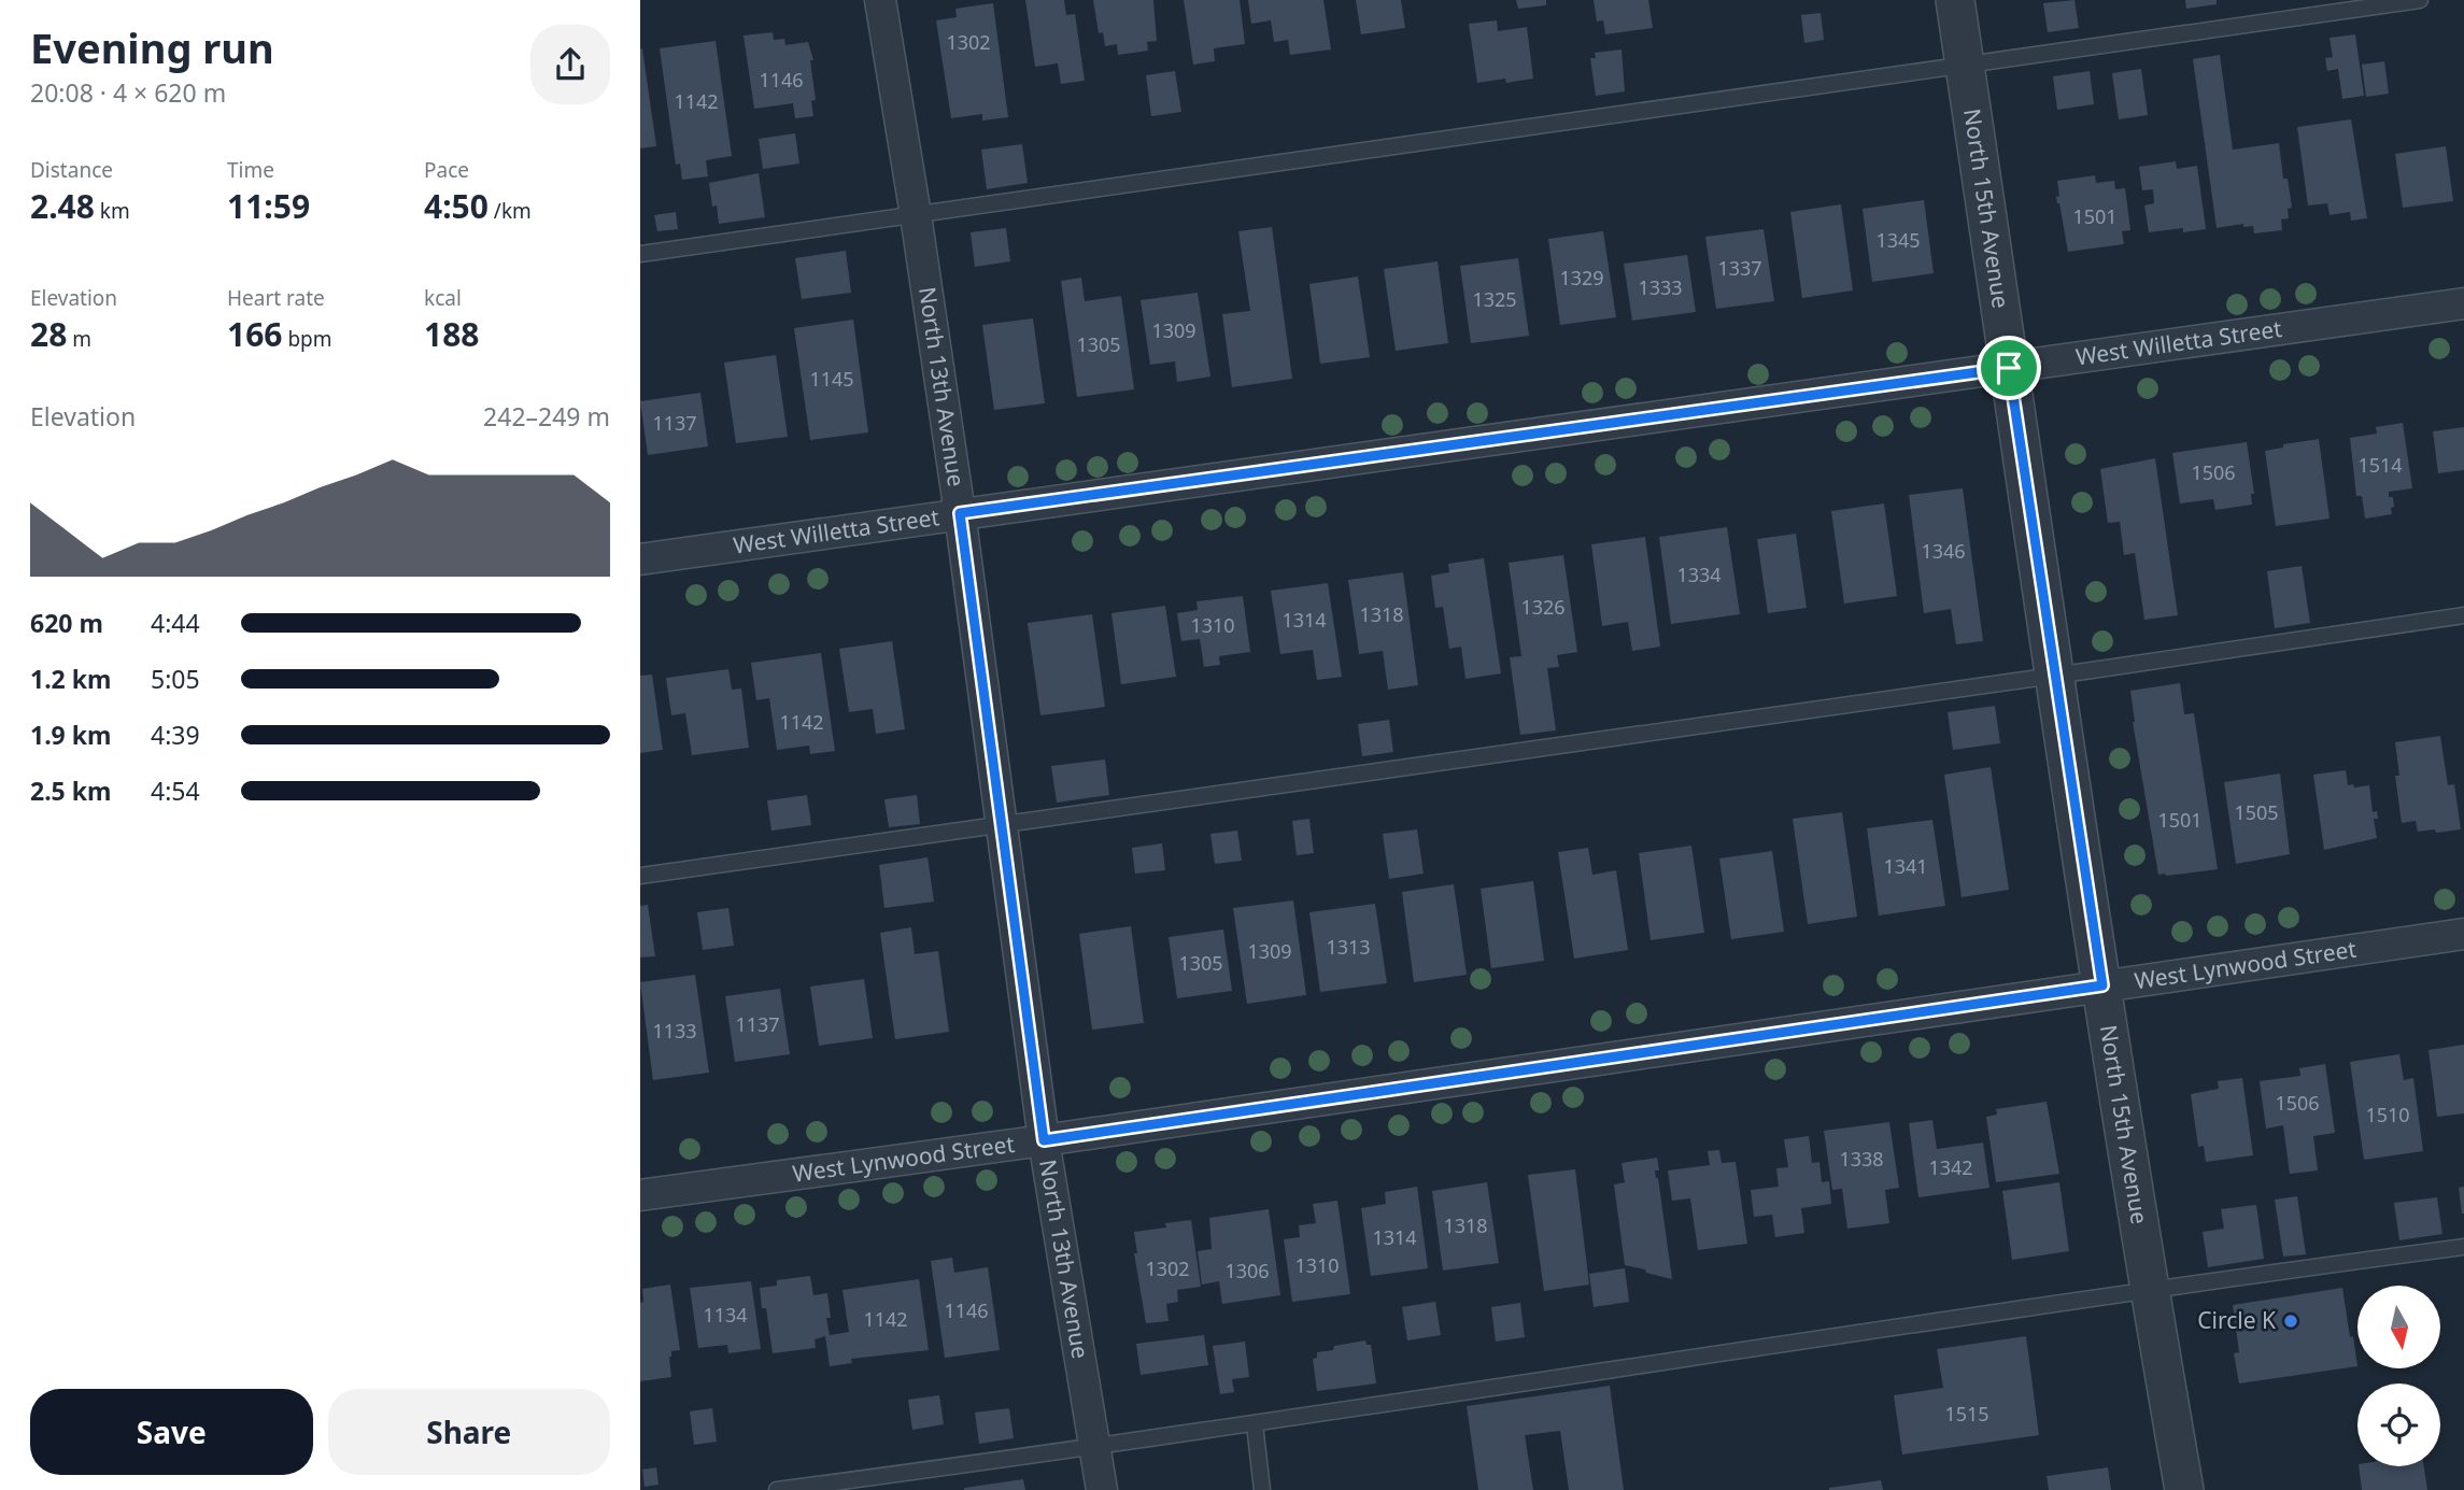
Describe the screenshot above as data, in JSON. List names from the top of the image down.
{
  "streets": {
    "street": [
      "North 15th Avenue",
      "West Willetta Street",
      "North 13th Avenue",
      "West Lynwood Street"
    ]
  },
  "crossings": [
    ["North 15th Avenue", "West Willetta Street"],
    ["North 15th Avenue", "West Lynwood Street"],
    ["West Willetta Street", "North 13th Avenue"],
    ["North 13th Avenue", "West Lynwood Street"]
  ],
  "places": ["Circle K"],
  "house_numbers": [
    "1302",
    "1146",
    "1142",
    "1501",
    "1345",
    "1337",
    "1329",
    "1333",
    "1325",
    "1309",
    "1305",
    "1145",
    "1137",
    "1514",
    "1506",
    "1346",
    "1334",
    "1326",
    "1318",
    "1314",
    "1310",
    "1142",
    "1505",
    "1501",
    "1341",
    "1313",
    "1309",
    "1305",
    "1137",
    "1133",
    "1506",
    "1510",
    "1338",
    "1342",
    "1318",
    "1314",
    "1310",
    "1302",
    "1306",
    "1146",
    "1134",
    "1142",
    "1515"
  ],
  "north": "bottom",
  "page": {
    "heading": ["Evening run", "20:08 · 4 × 620 m"],
    "stats": [
      ["Distance", "2.48 km"],
      ["Time", "11:59"],
      ["Pace", "4:50 /km"],
      ["Elevation", "28 m"],
      ["Heart rate", "166 bpm"],
      ["kcal", "188"]
    ],
    "chart": ["Elevation", "242–249 m"],
    "list": [
      {
        "name": "620 m",
        "note": "4:44"
      },
      {
        "name": "1.2 km",
        "note": "5:05"
      },
      {
        "name": "1.9 km",
        "note": "4:39"
      },
      {
        "name": "2.5 km",
        "note": "4:54"
      }
    ],
    "buttons": ["Save", "Share"]
  }
}
